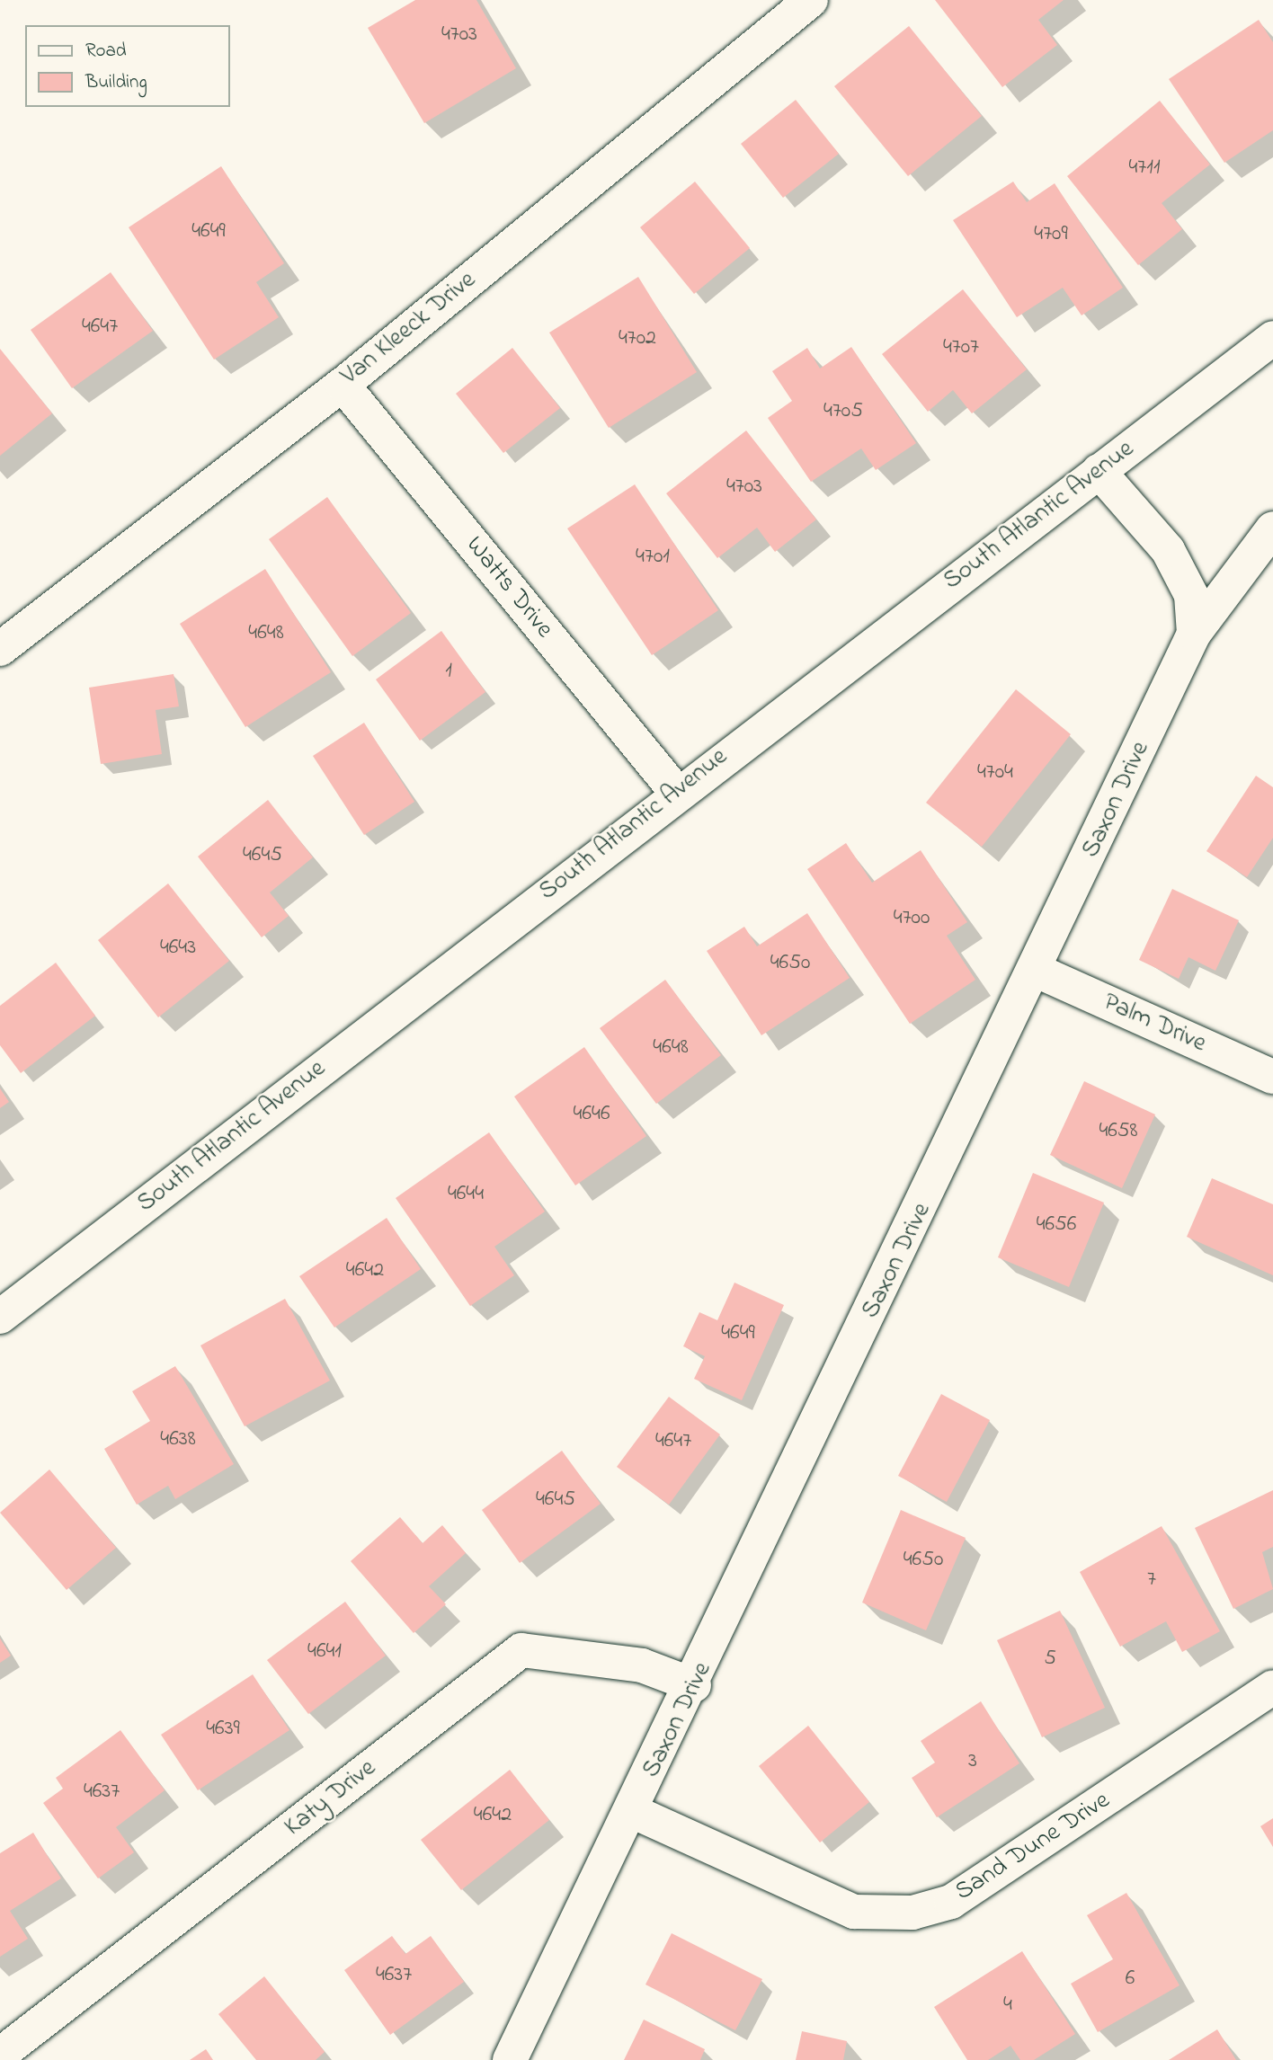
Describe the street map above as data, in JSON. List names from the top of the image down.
{
  "streets": {
    "street": [
      "Van Kleeck Drive",
      "South Atlantic Avenue",
      "Watts Drive",
      "Saxon Drive",
      "Palm Drive",
      "Katy Drive",
      "Sand Dune Drive"
    ]
  },
  "crossings": [
    ["Van Kleeck Drive", "Watts Drive"],
    ["South Atlantic Avenue", "Watts Drive"],
    ["South Atlantic Avenue", "Saxon Drive"],
    ["Saxon Drive", "Palm Drive"],
    ["Saxon Drive", "Katy Drive"],
    ["Saxon Drive", "Sand Dune Drive"]
  ],
  "house_numbers": [
    "4703",
    "4711",
    "4649",
    "4709",
    "4647",
    "4702",
    "4707",
    "4705",
    "4703",
    "4701",
    "4648",
    "1",
    "4704",
    "4645",
    "4700",
    "4643",
    "4650",
    "4648",
    "4646",
    "4658",
    "4644",
    "4656",
    "4642",
    "4649",
    "4638",
    "4647",
    "4645",
    "4650",
    "7",
    "4641",
    "5",
    "4639",
    "3",
    "4637",
    "4642",
    "4637",
    "6",
    "4"
  ],
  "legend": ["Road", "Building"]
}
